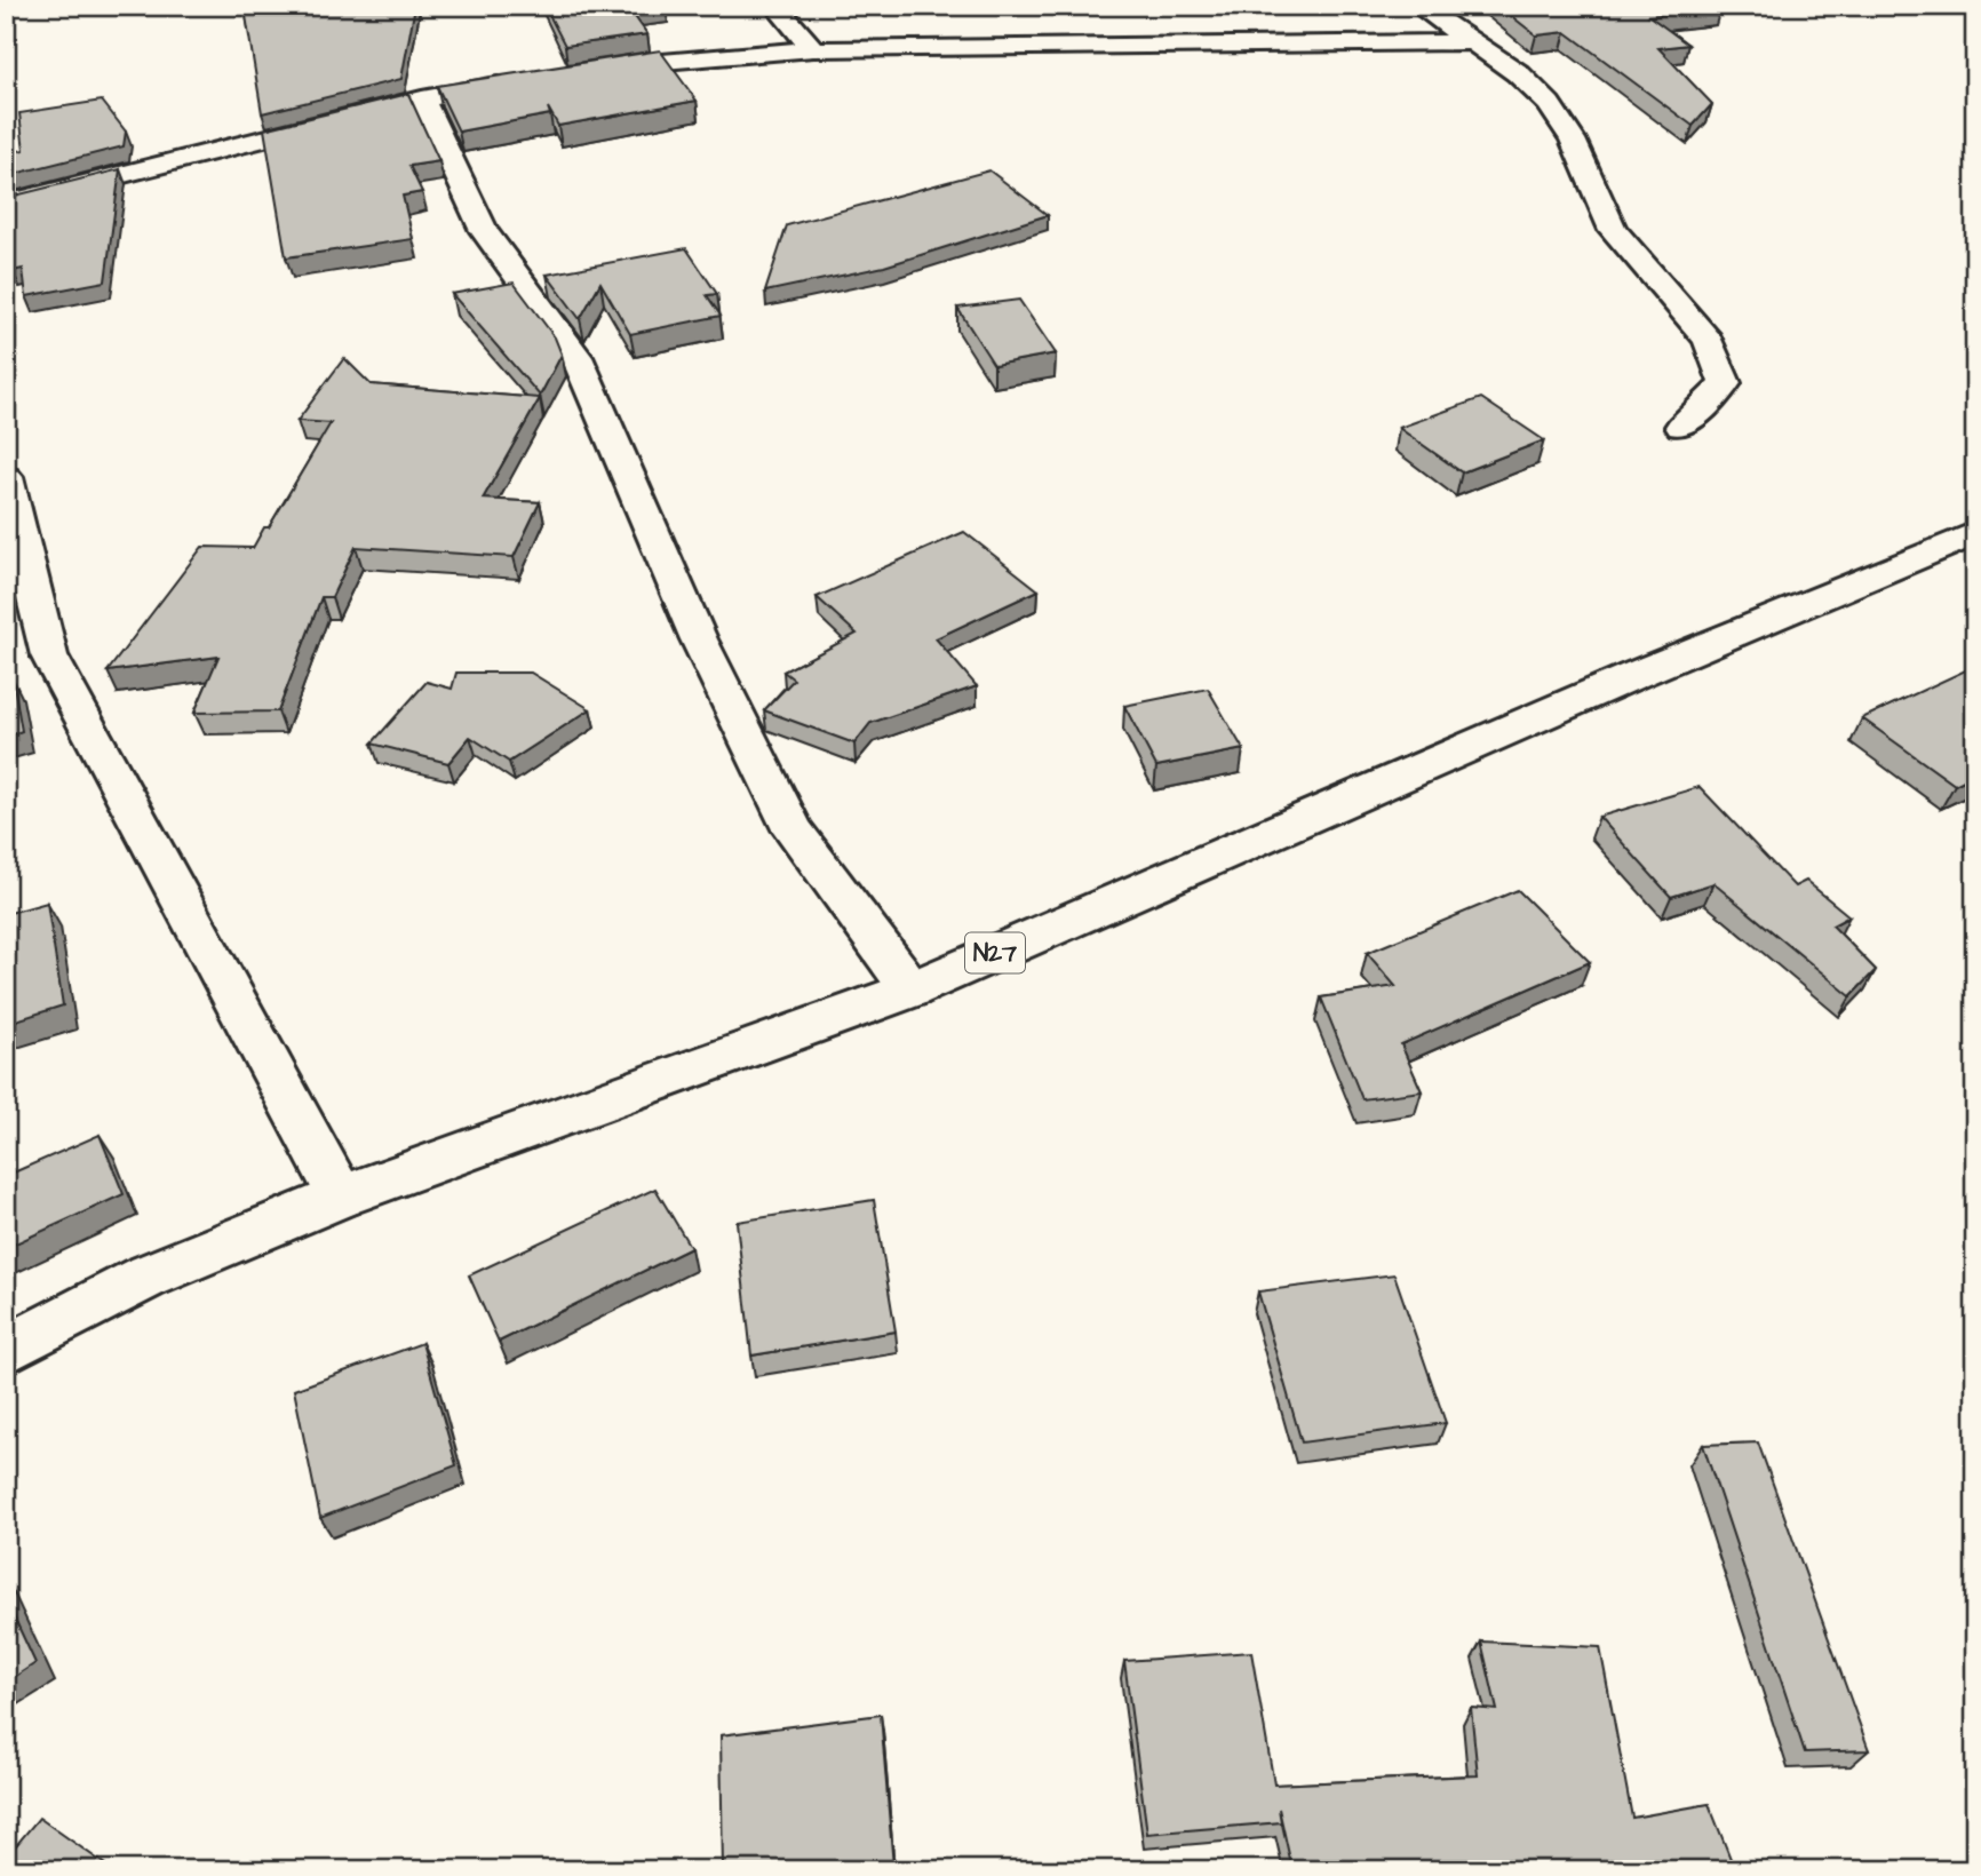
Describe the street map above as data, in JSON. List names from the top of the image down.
{
  "streets": {
    "street": ["N27"]
  }
}
